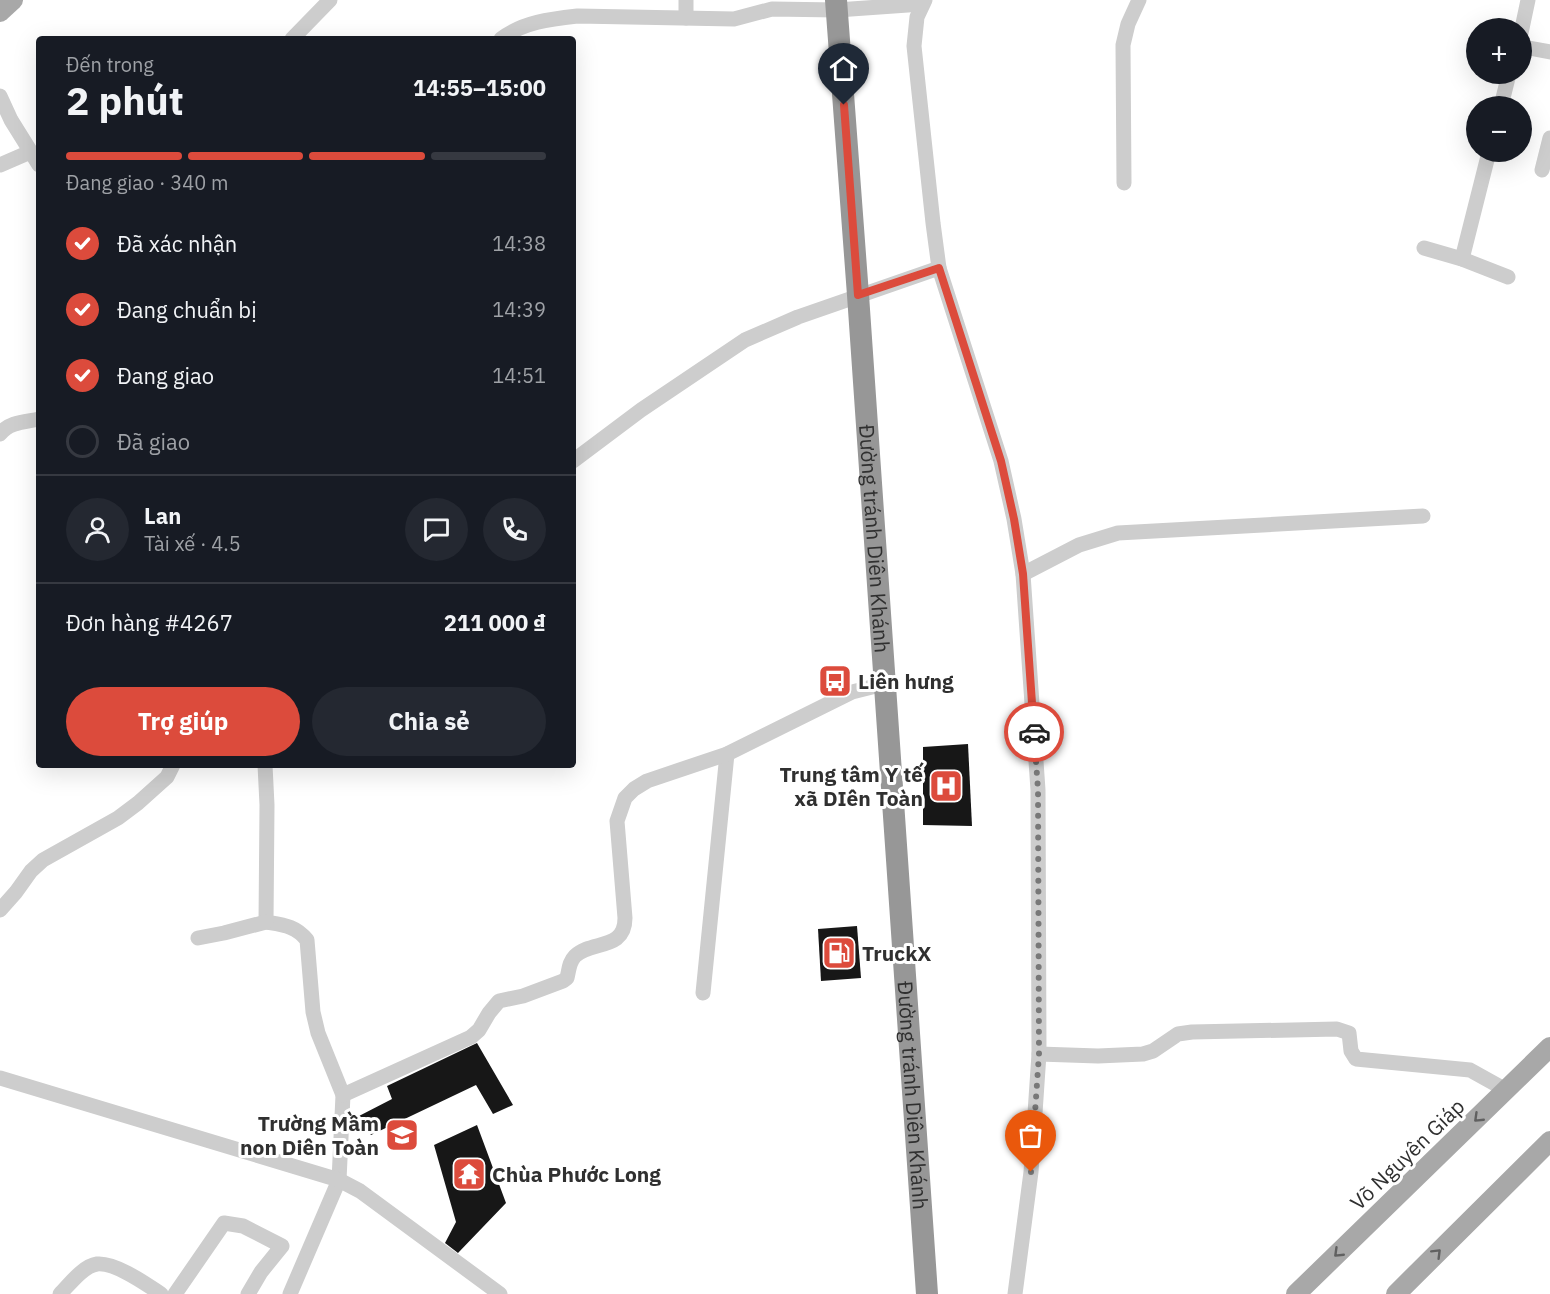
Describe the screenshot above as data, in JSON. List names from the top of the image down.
{
  "streets": {
    "highway": ["Đường tránh Diên Khánh"],
    "main road": ["Võ Nguyên Giáp"]
  },
  "places": {
    "bus stop": ["Liên hưng"],
    "hospital": ["Trung tâm Y tế xã DIên Toàn"],
    "fuel station": ["TruckX"],
    "school or university": ["Trường Mầm non Diên Toàn"],
    "temple": ["Chùa Phước Long"]
  },
  "page": {
    "map_buttons": ["+", "−"],
    "heading": ["2 phút", "Đến trong", "14:55–15:00"],
    "panel": [
      "Lan",
      "Tài xế · 4.5",
      "Đơn hàng #4267",
      "211 000 ₫"
    ],
    "bar": "Đang giao · 340 m",
    "list": [
      ["Đã xác nhận", "14:38"],
      ["Đang chuẩn bị", "14:39"],
      ["Đang giao", "14:51"],
      "Đã giao"
    ],
    "buttons": ["Trợ giúp", "Chia sẻ"]
  }
}
